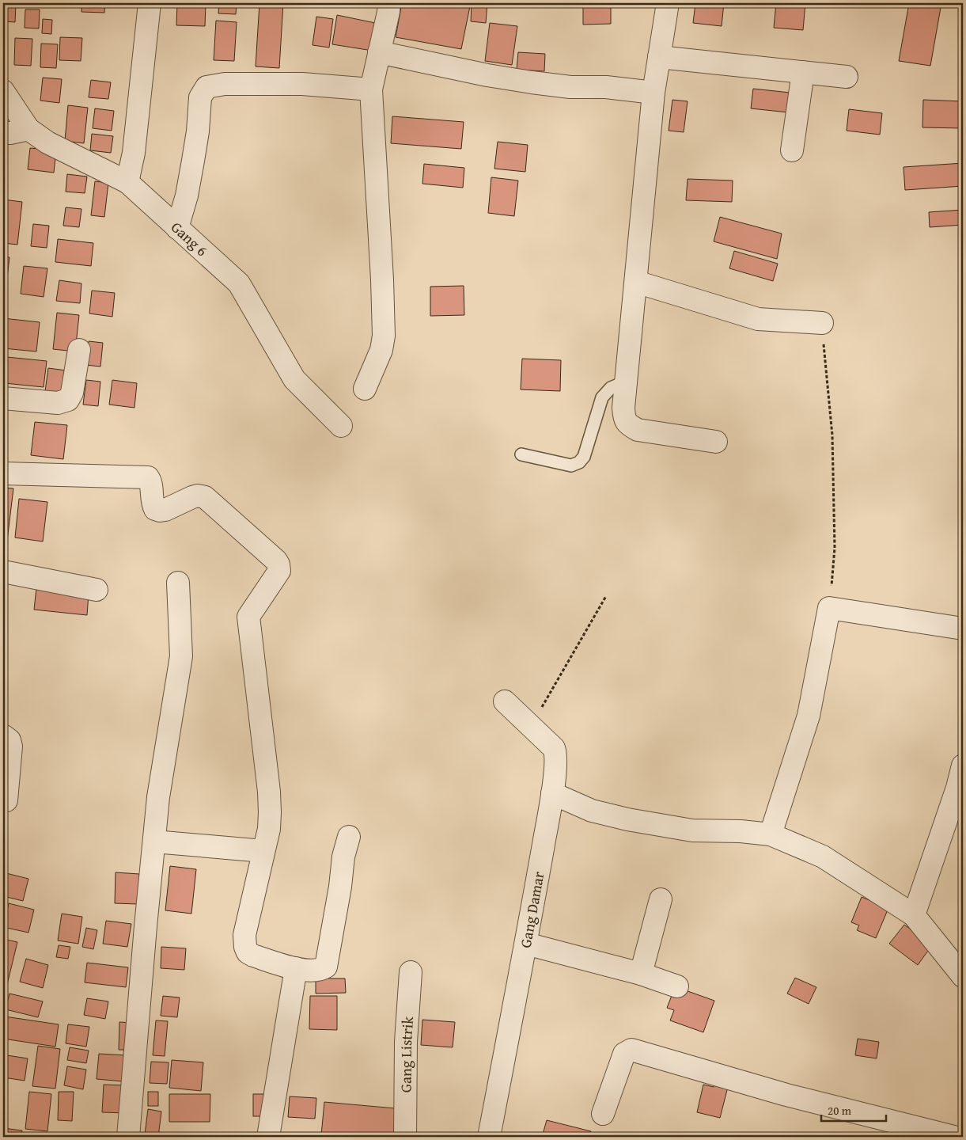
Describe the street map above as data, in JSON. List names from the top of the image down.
{
  "streets": {
    "street": ["Gang 6", "Gang Damar", "Gang Listrik"]
  },
  "scale_bar": "20 m"
}
